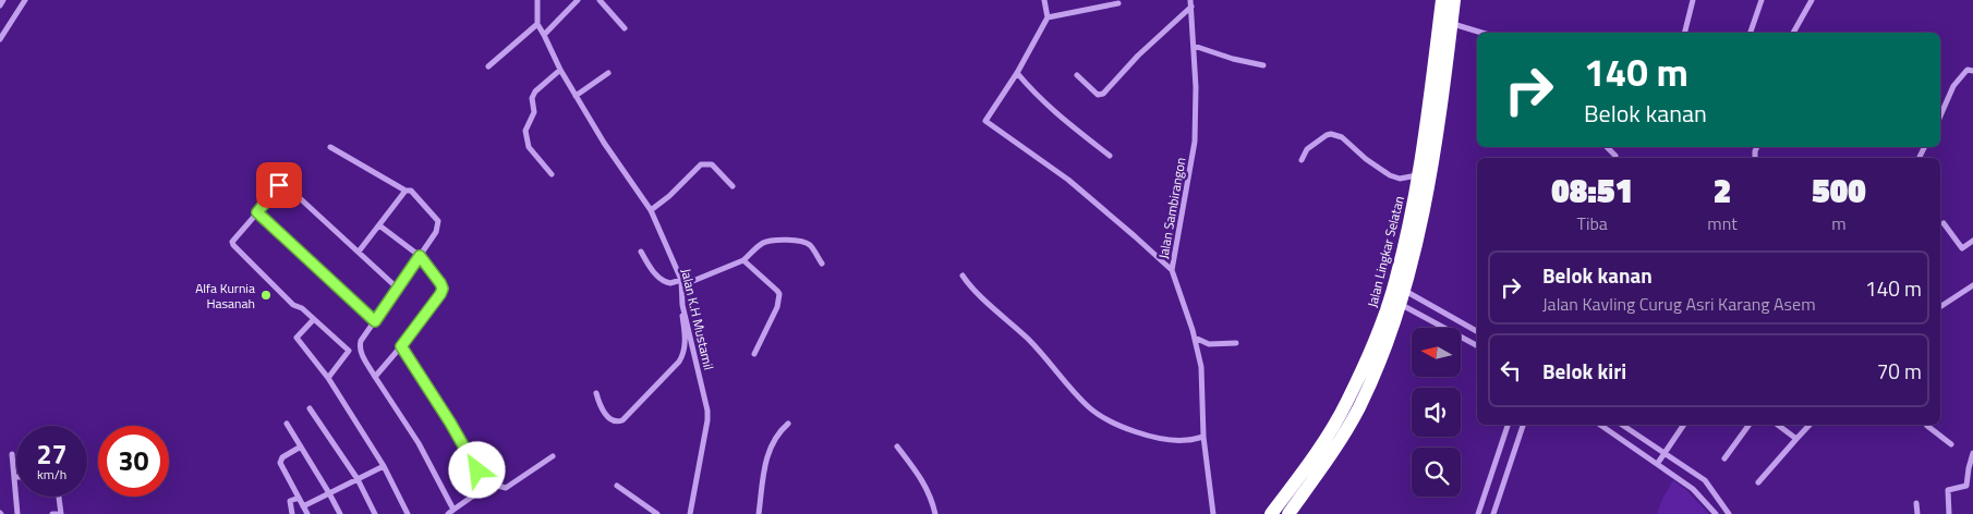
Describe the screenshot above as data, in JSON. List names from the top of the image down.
{
  "streets": {
    "highway": ["Jalan Lingkar Selatan"],
    "street": ["Jalan Sambirangon", "Jalan K.H Mustamil"]
  },
  "places": ["Alfa Kurnia Hasanah"],
  "north": "left",
  "page": {
    "turn": ["140 m", "Belok kanan"],
    "eta": [
      "08:51",
      "Tiba",
      "2",
      "mnt",
      "500",
      "m"
    ],
    "list": [
      {
        "name": "Belok kanan",
        "note": "Jalan Kavling Curug Asri Karang Asem",
        "value": "140 m"
      },
      {
        "name": "Belok kiri",
        "value": "70 m"
      }
    ],
    "speed": "27 km/h",
    "limit": "30"
  }
}
